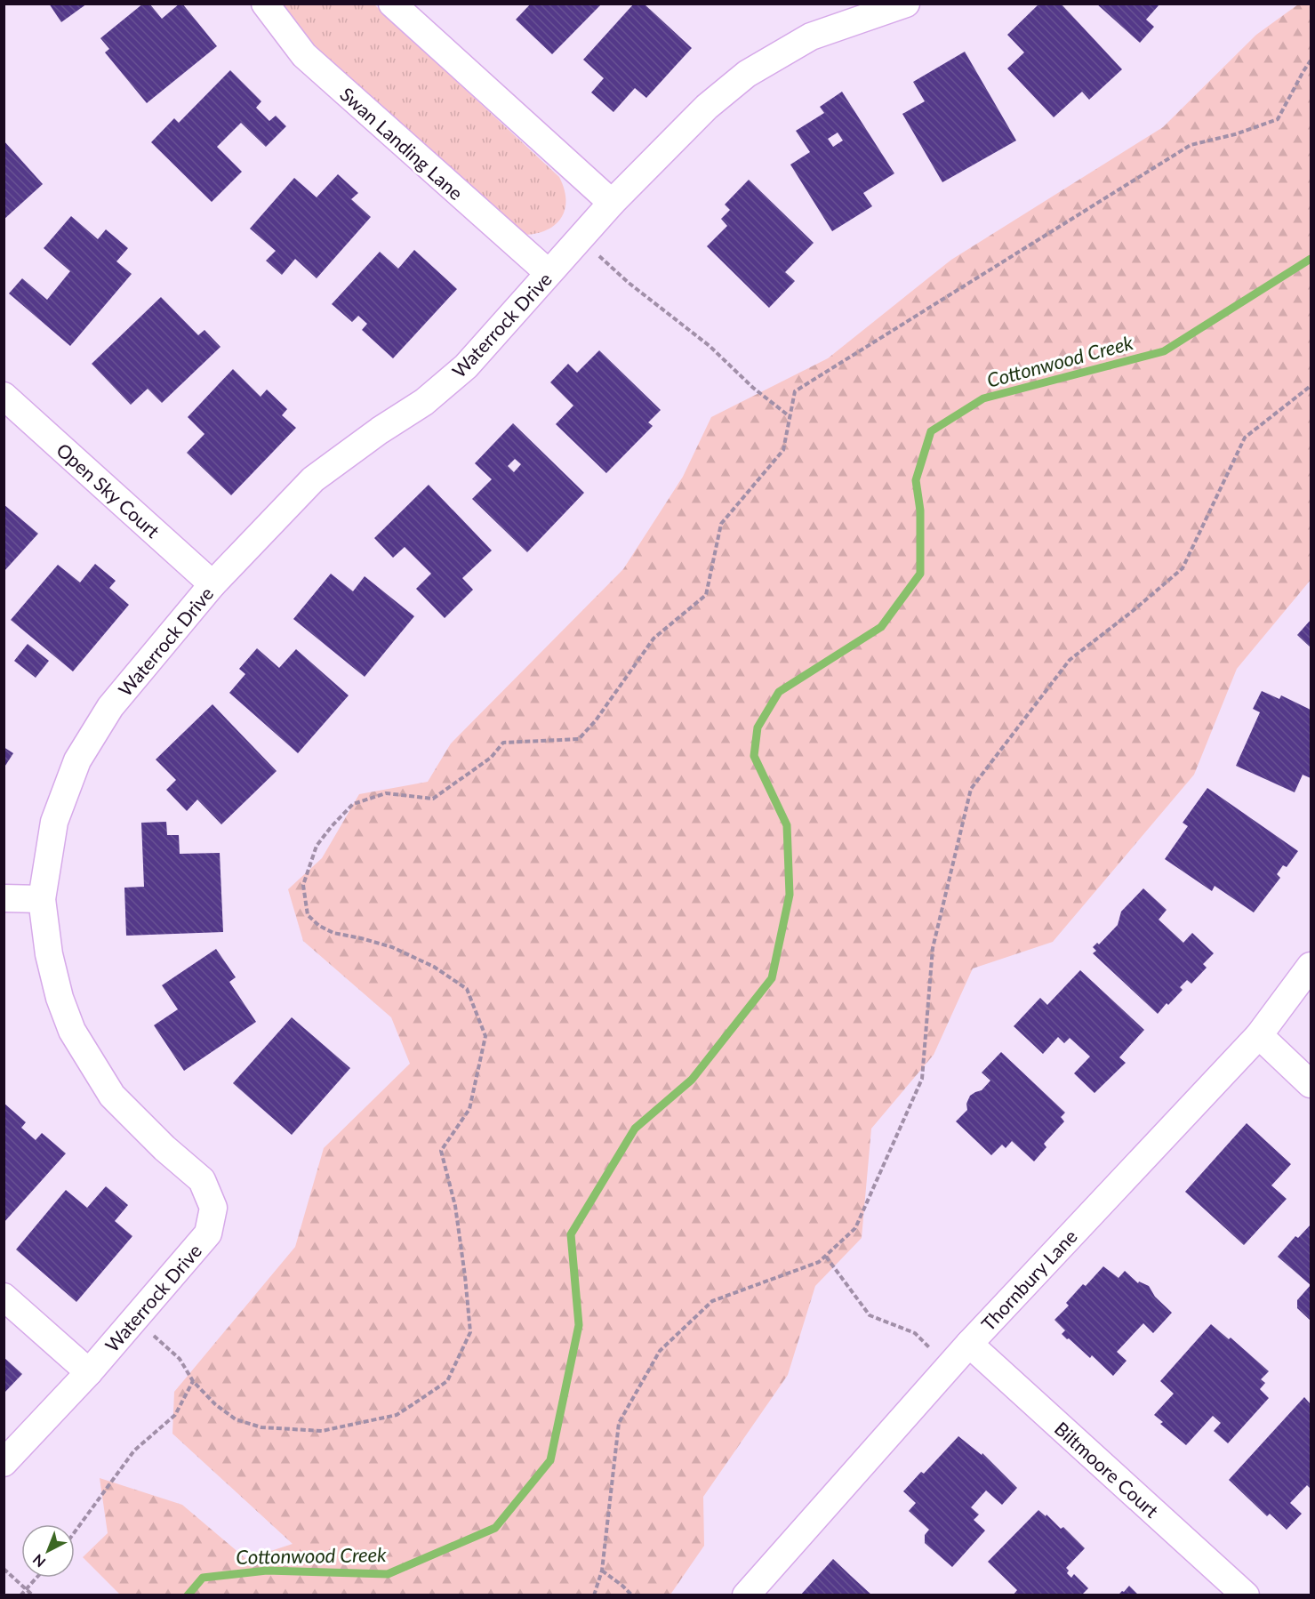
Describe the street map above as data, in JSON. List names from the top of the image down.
{
  "streets": {
    "street": [
      "Swan Landing Lane",
      "Waterrock Drive",
      "Open Sky Court",
      "Thornbury Lane",
      "Biltmoore Court"
    ]
  },
  "crossings": [
    ["Swan Landing Lane", "Waterrock Drive"],
    ["Waterrock Drive", "Open Sky Court"],
    ["Thornbury Lane", "Biltmoore Court"]
  ],
  "water": ["Cottonwood Creek"],
  "north": "bottom left"
}
